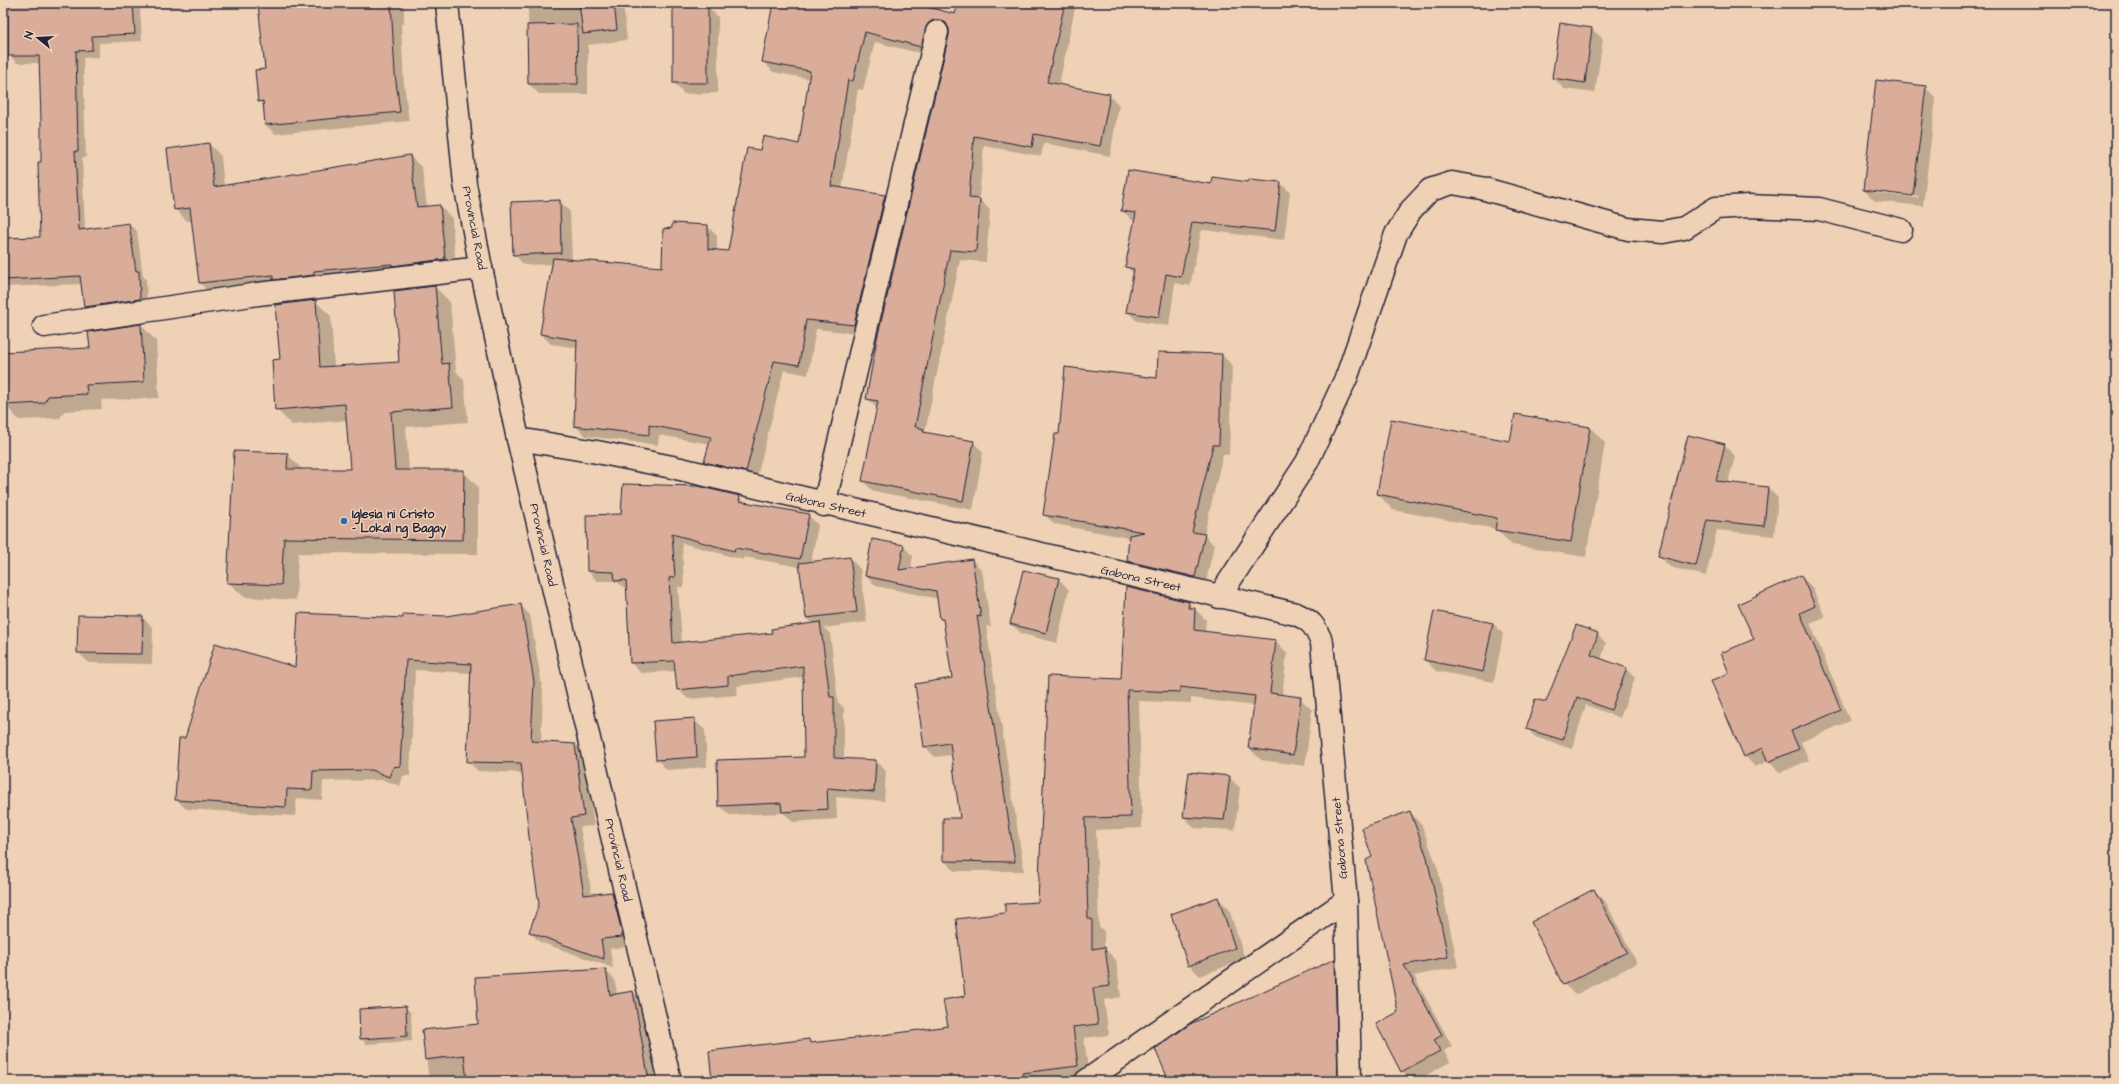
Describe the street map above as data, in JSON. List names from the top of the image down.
{
  "streets": {
    "street": ["Provincial Road", "Gabona Street"]
  },
  "crossings": [
    ["Provincial Road", "Gabona Street"]
  ],
  "places": ["Iglesia ni Cristo - Lokal ng Bagay"],
  "north": "left"
}
